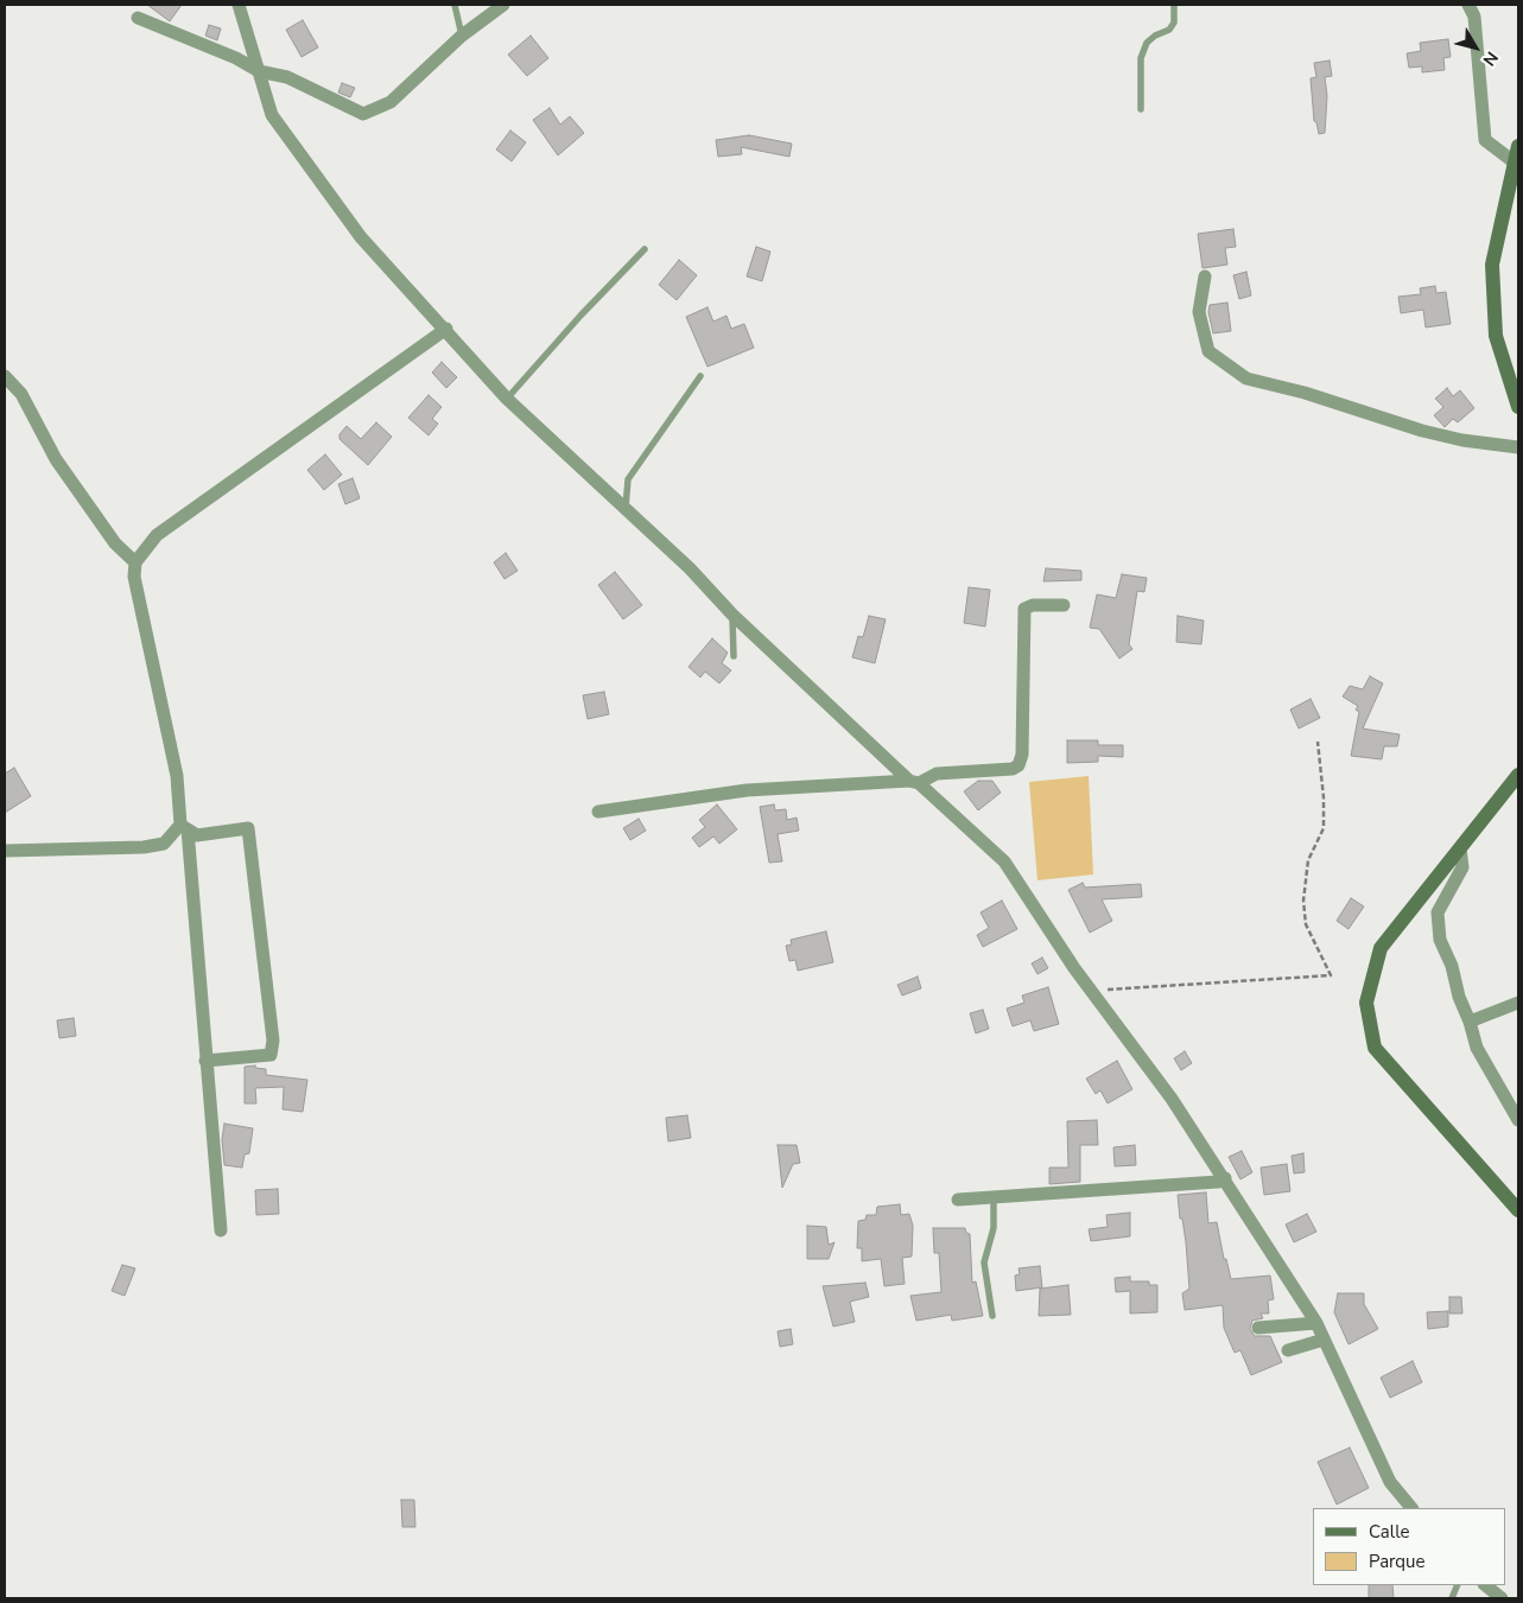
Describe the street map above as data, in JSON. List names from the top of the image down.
{
  "legend": ["Calle", "Parque"],
  "north": "bottom right"
}
